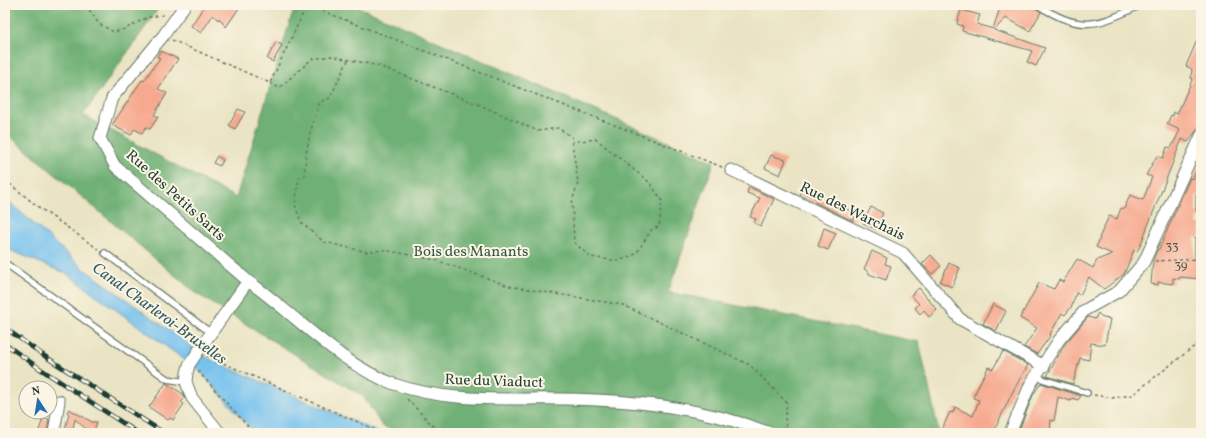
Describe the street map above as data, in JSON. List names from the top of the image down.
{
  "streets": {
    "street": ["Rue des Petits Sarts", "Rue des Warchais", "Rue du Viaduct"]
  },
  "crossings": [
    ["Rue des Petits Sarts", "Rue du Viaduct"]
  ],
  "water": ["Canal Charleroi-Bruxelles"],
  "parks": ["Bois des Manants"],
  "house_numbers": ["33", "39"],
  "north": "top"
}
